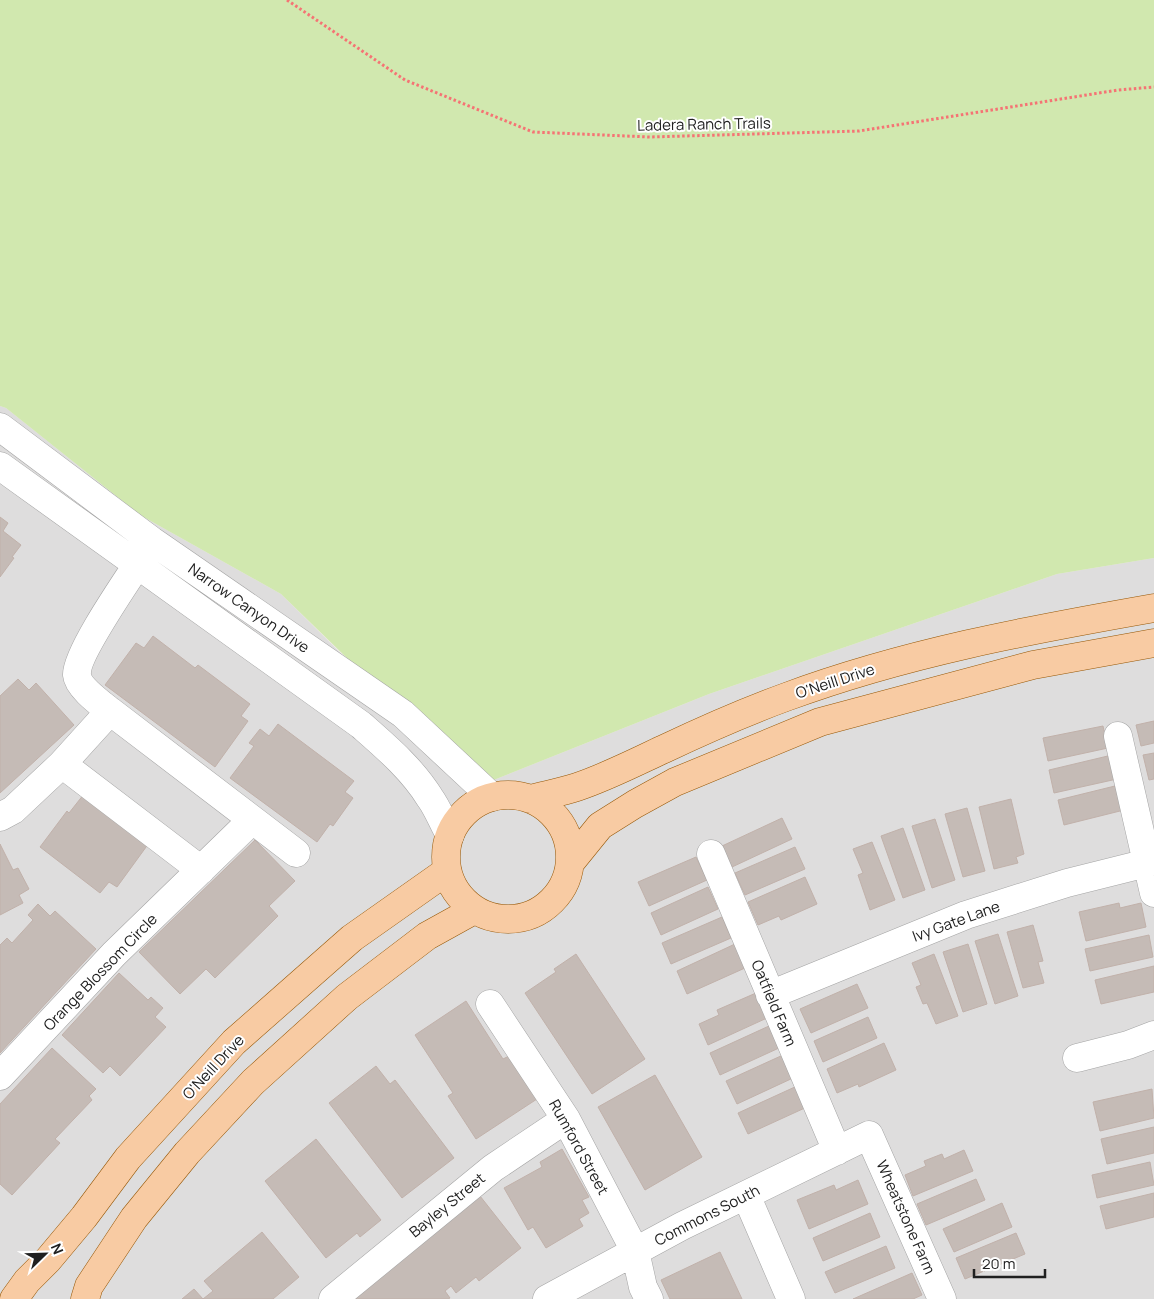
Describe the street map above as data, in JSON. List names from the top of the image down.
{
  "streets": {
    "main road": ["O'Neill Drive"],
    "street": [
      "Narrow Canyon Drive",
      "Ivy Gate Lane",
      "Orange Blossom Circle",
      "Oatfield Farm",
      "Rumford Street",
      "Bayley Street",
      "Commons South",
      "Wheatstone Farm"
    ],
    "path": ["Ladera Ranch Trails"]
  },
  "crossings": [
    ["Narrow Canyon Drive", "O'Neill Drive"],
    ["Ivy Gate Lane", "Oatfield Farm"],
    ["Oatfield Farm", "Commons South"],
    ["Rumford Street", "Bayley Street"],
    ["Rumford Street", "Commons South"],
    ["Commons South", "Wheatstone Farm"]
  ],
  "scale_bar": "20 m",
  "north": "top right"
}
